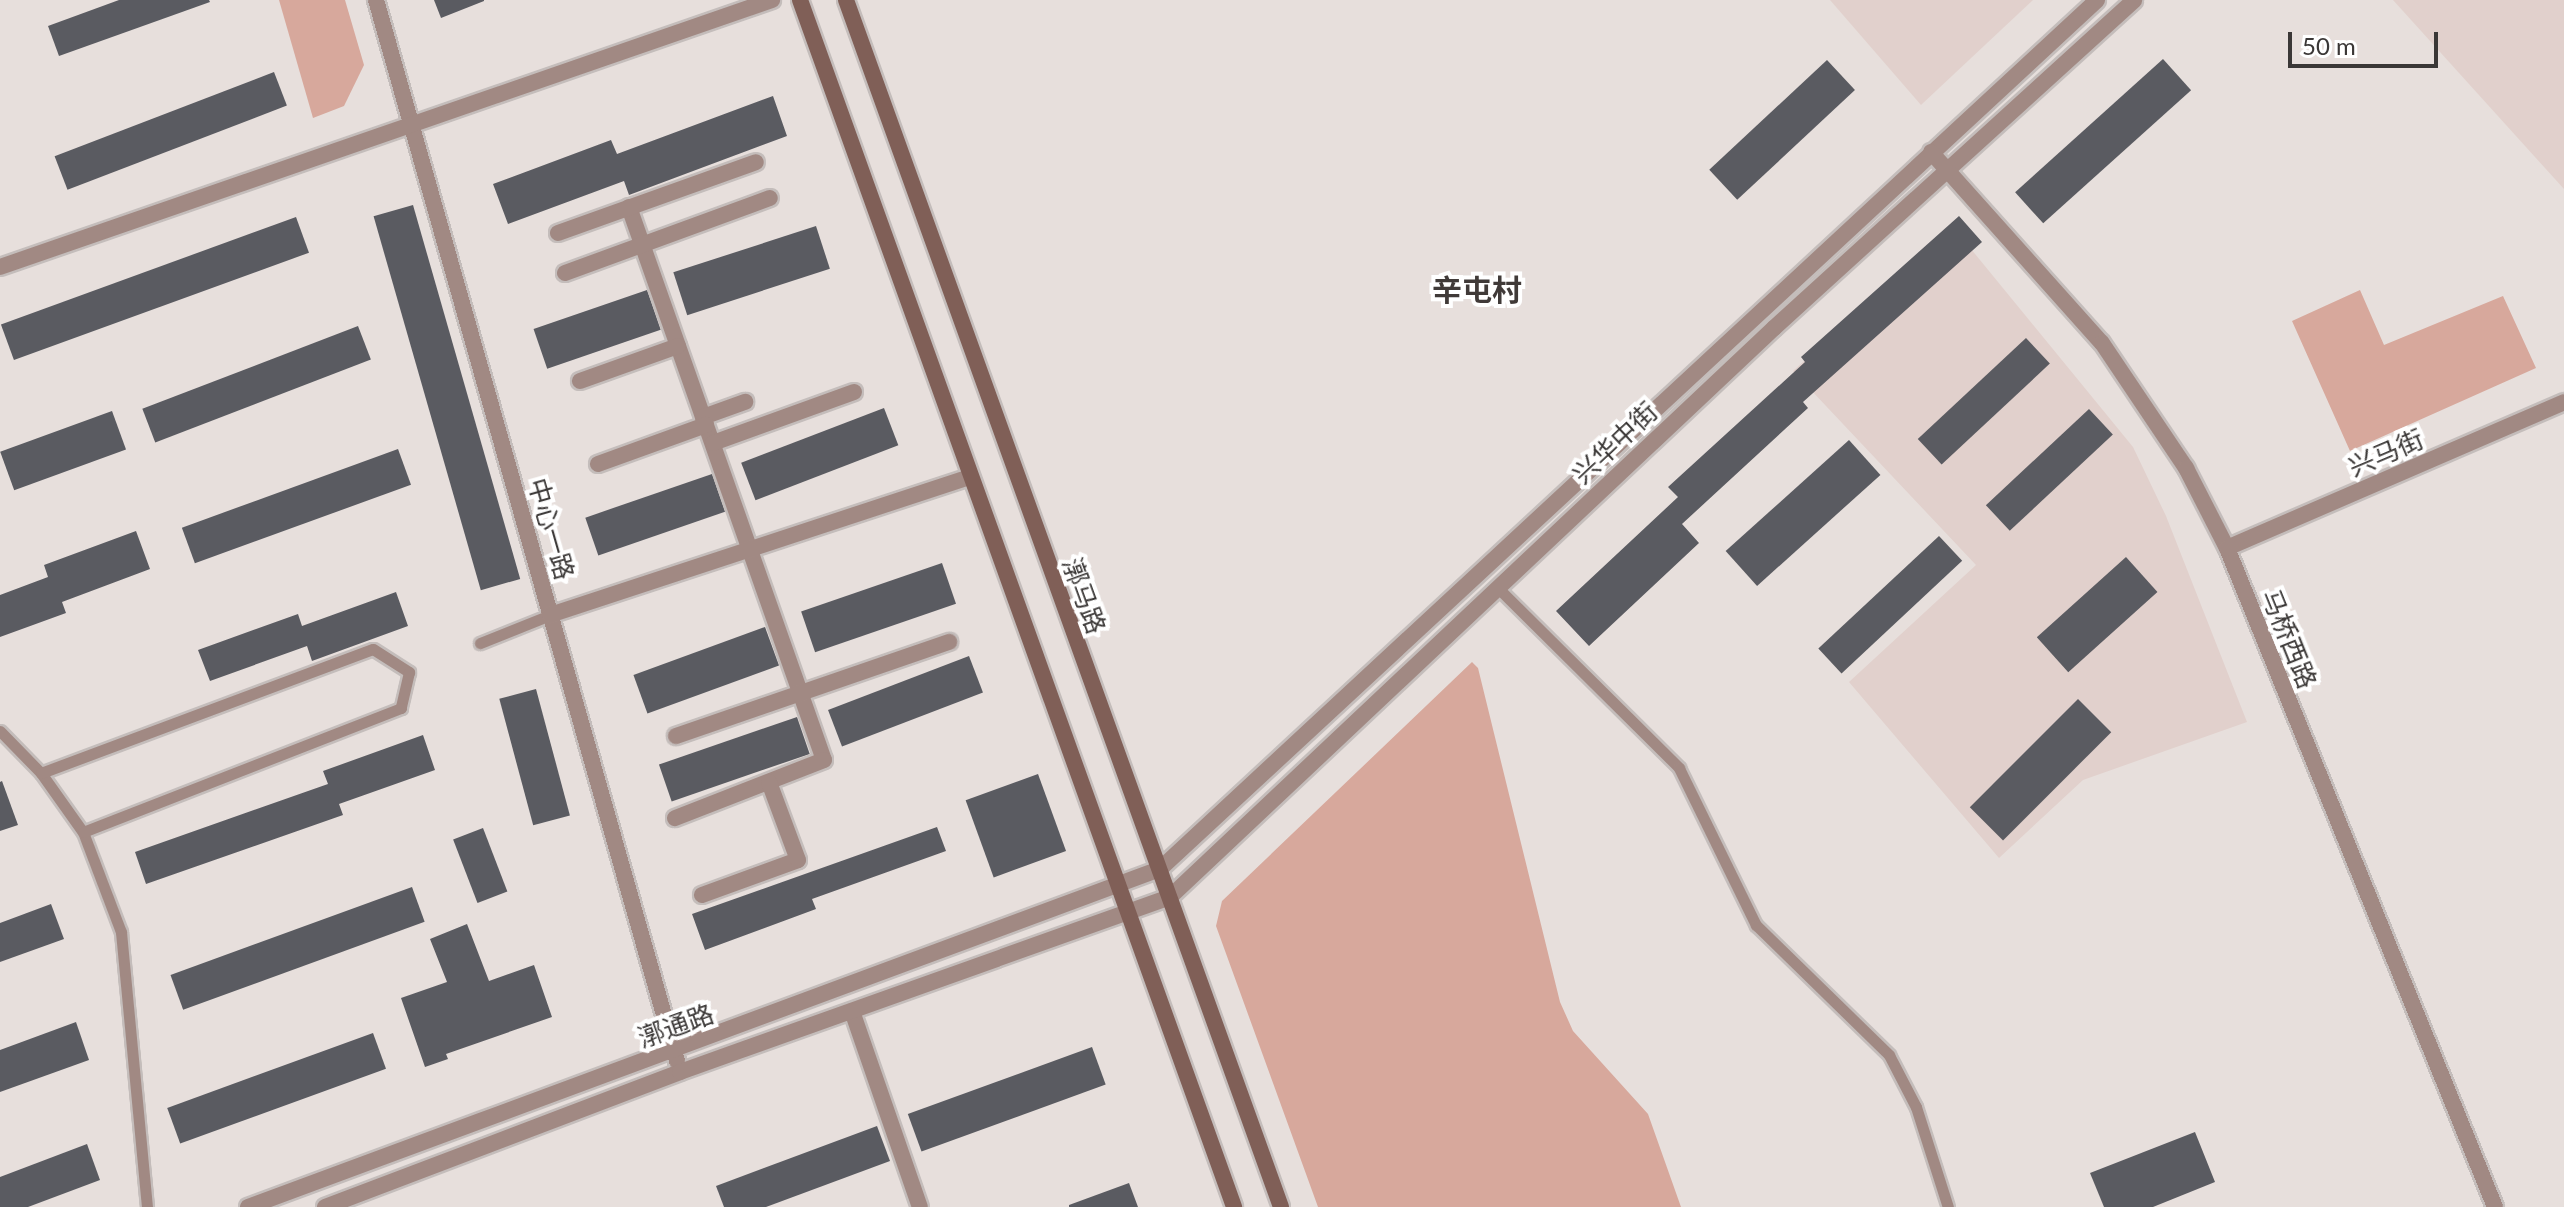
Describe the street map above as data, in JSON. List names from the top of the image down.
{
  "streets": {
    "main road": ["漷马路"],
    "street": [
      "兴华中街",
      "兴马街",
      "中心一路",
      "马桥西路",
      "漷通路"
    ]
  },
  "crossings": [
    ["兴华中街", "漷马路"],
    ["兴华中街", "马桥西路"],
    ["兴华中街", "漷通路"],
    ["兴马街", "马桥西路"],
    ["中心一路", "漷通路"]
  ],
  "districts": ["辛屯村"],
  "scale_bar": "50 m"
}
